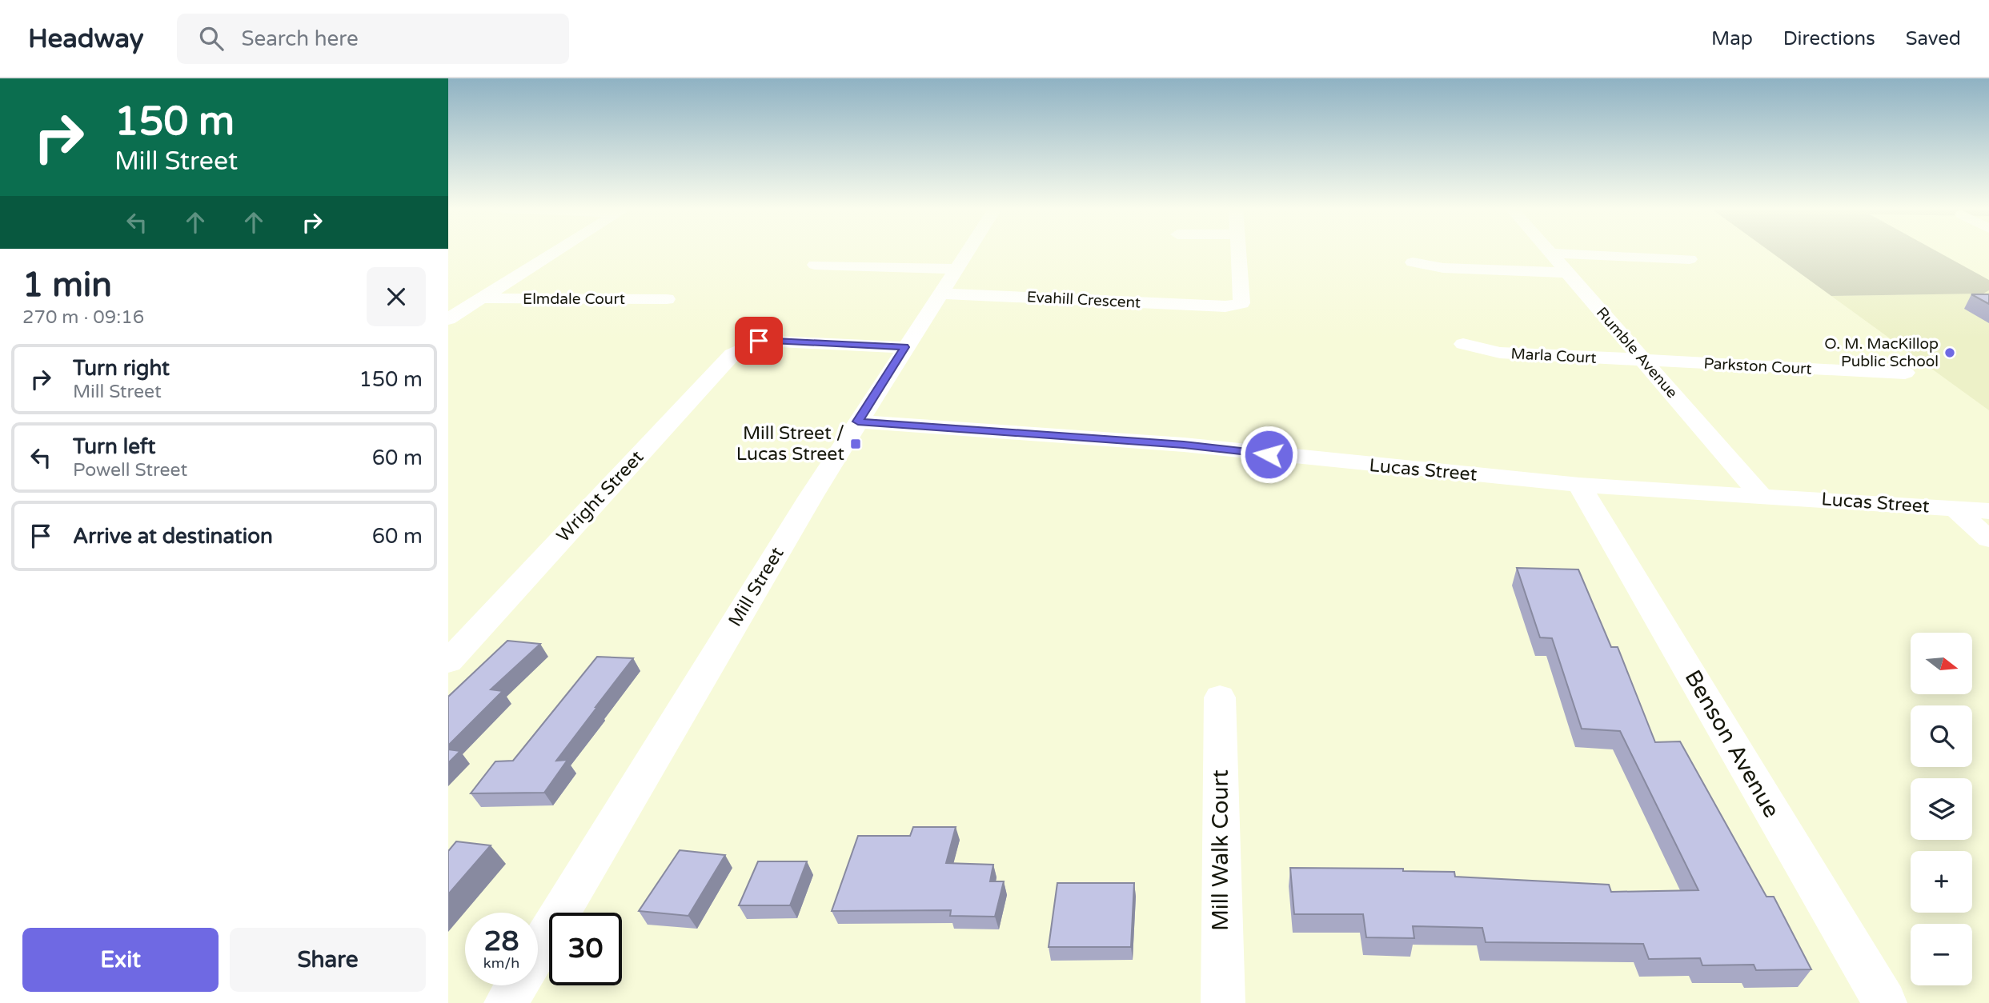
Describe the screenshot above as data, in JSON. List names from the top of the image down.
{
  "streets": {
    "street": [
      "Elmdale Court",
      "Evahill Crescent",
      "Rumble Avenue",
      "Marla Court",
      "Parkston Court",
      "Lucas Street",
      "Wright Street",
      "Mill Street",
      "Benson Avenue",
      "Mill Walk Court"
    ]
  },
  "crossings": [
    ["Evahill Crescent", "Mill Street"],
    ["Rumble Avenue", "Marla Court"],
    ["Rumble Avenue", "Parkston Court"],
    ["Rumble Avenue", "Lucas Street"],
    ["Marla Court", "Parkston Court"],
    ["Lucas Street", "Mill Street"],
    ["Lucas Street", "Benson Avenue"],
    ["Wright Street", "Mill Street"]
  ],
  "places": {
    "other": ["O. M. MacKillop Public School"],
    "transit": ["Mill Street / Lucas Street"]
  },
  "north": "right",
  "page": {
    "header": "Headway",
    "search": "Search here",
    "nav": ["Map", "Directions", "Saved"],
    "turn": ["150 m", "Mill Street"],
    "heading": ["1 min", "270 m · 09:16"],
    "list": [
      {
        "name": "Turn right",
        "note": "Mill Street",
        "value": "150 m"
      },
      {
        "name": "Turn left",
        "note": "Powell Street",
        "value": "60 m"
      },
      {
        "name": "Arrive at destination",
        "value": "60 m"
      }
    ],
    "map_buttons": ["+", "−"],
    "speed": "28 km/h",
    "limit": "30",
    "buttons": ["Exit", "Share"]
  }
}
